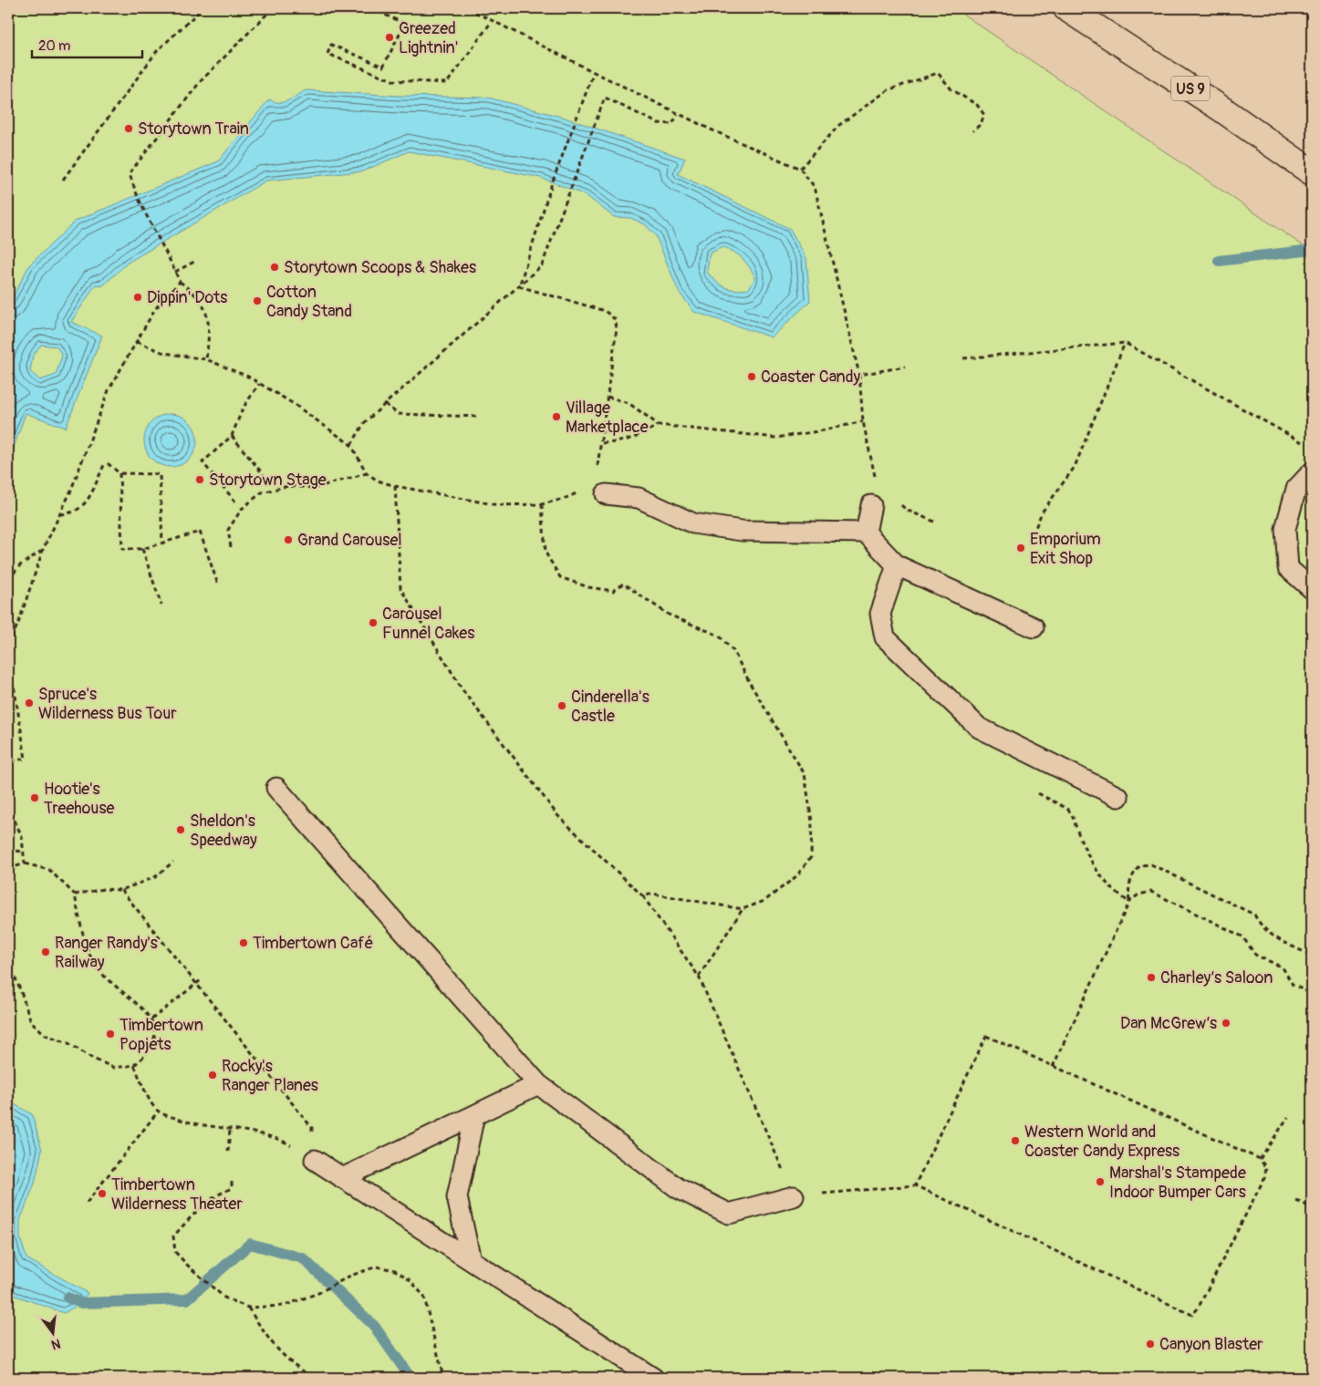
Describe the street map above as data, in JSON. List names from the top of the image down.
{
  "streets": {
    "main road": ["US 9"]
  },
  "places": [
    "Greezed Lightnin'",
    "Storytown Train",
    "Storytown Scoops & Shakes",
    "Dippin' Dots",
    "Cotton Candy Stand",
    "Coaster Candy",
    "Village Marketplace",
    "Storytown Stage",
    "Grand Carousel",
    "Emporium Exit Shop",
    "Carousel Funnel Cakes",
    "Spruce's Wilderness Bus Tour",
    "Cinderella's Castle",
    "Hootie's Treehouse",
    "Sheldon's Speedway",
    "Timbertown Café",
    "Ranger Randy's Railway",
    "Charley’s Saloon",
    "Dan McGrew’s",
    "Timbertown Popjets",
    "Rocky's Ranger Planes",
    "Western World and Coaster Candy Express",
    "Marshal's Stampede Indoor Bumper Cars",
    "Timbertown Wilderness Theater",
    "Canyon Blaster"
  ],
  "scale_bar": "20 m",
  "north": "bottom"
}
